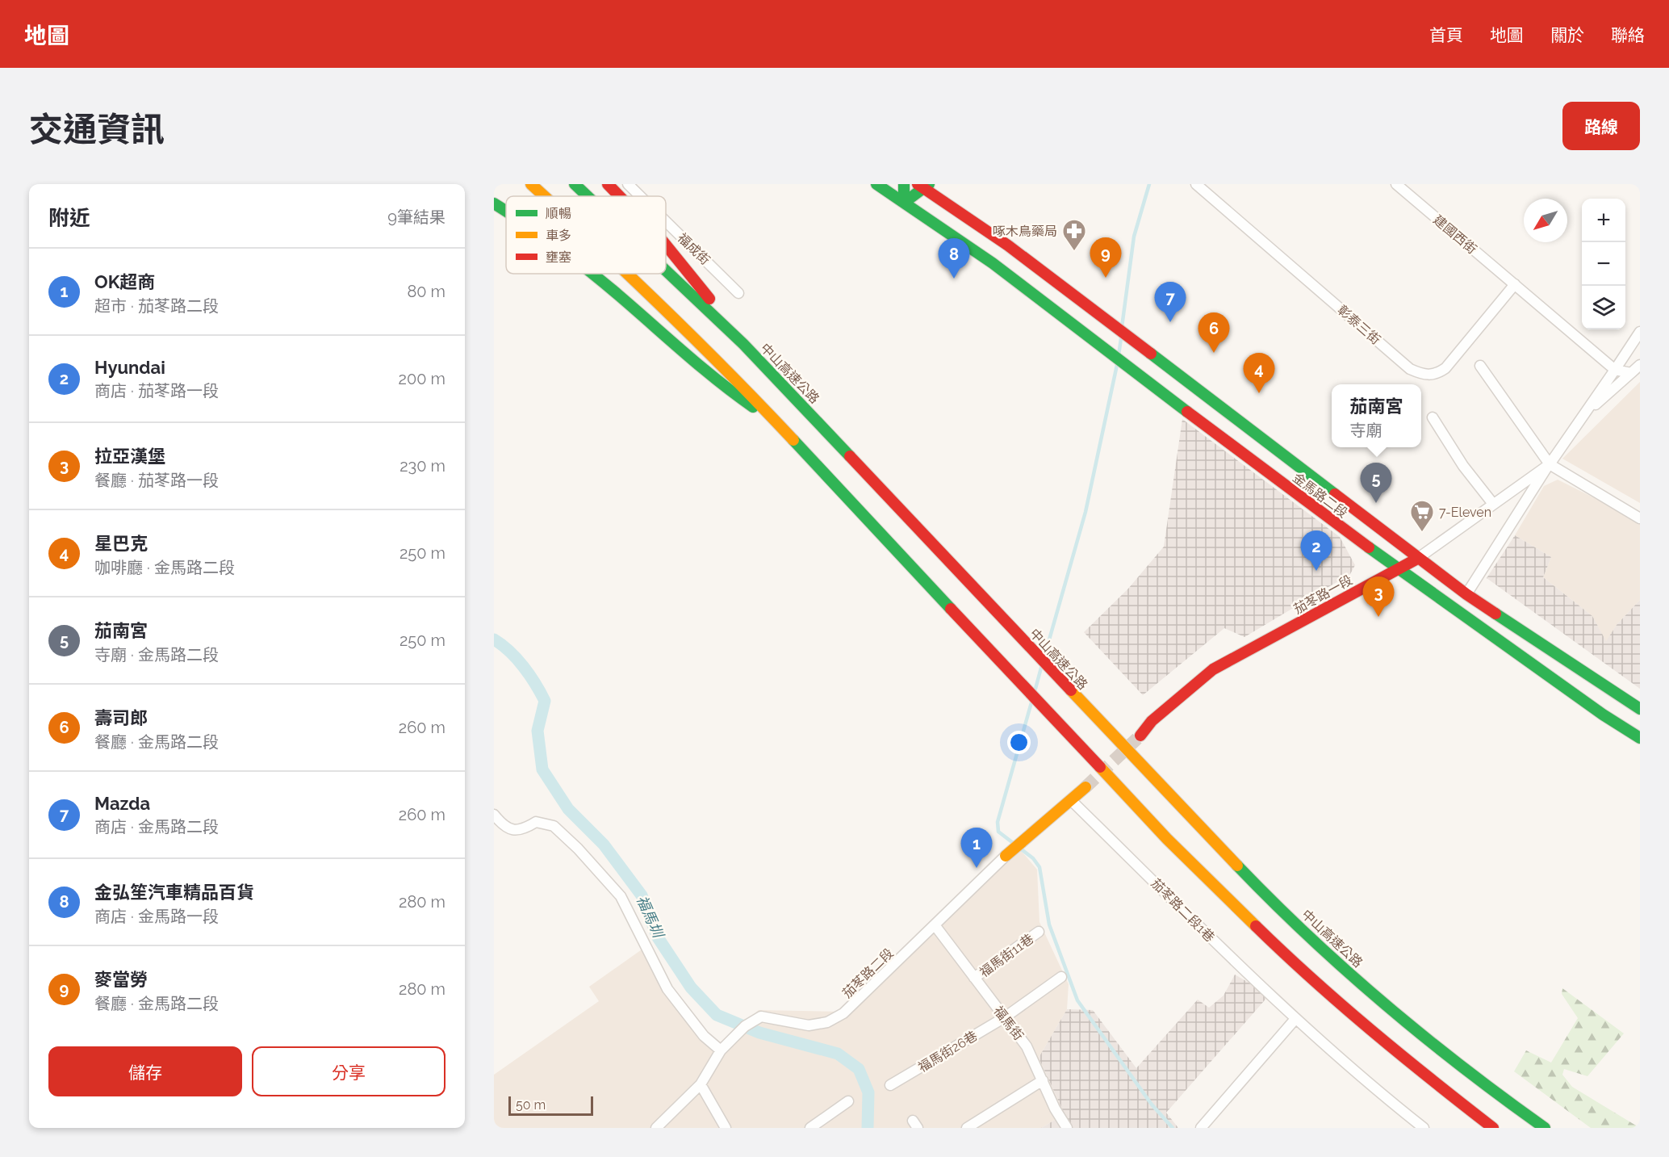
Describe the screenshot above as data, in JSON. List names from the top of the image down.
{
  "streets": {
    "main road": [
      "中山高速公路",
      "金馬路二段",
      "茄苳路一段",
      "茄苳路二段"
    ],
    "street": [
      "建國西街",
      "福成街",
      "彰泰三街",
      "茄苳路二段1巷",
      "福馬街11巷",
      "福馬街",
      "福馬街26巷"
    ]
  },
  "crossings": [
    ["建國西街", "彰泰三街"],
    ["建國西街", "茄苳路一段"],
    ["金馬路二段", "茄苳路一段"],
    ["茄苳路二段1巷", "茄苳路二段"],
    ["福馬街11巷", "福馬街"],
    ["茄苳路二段", "福馬街"],
    ["福馬街", "福馬街26巷"]
  ],
  "water": ["福馬圳"],
  "places": {
    "pharmacy": ["啄木鳥藥局"],
    "supermarket": ["7-Eleven"]
  },
  "legend": ["順暢", "車多", "壅塞"],
  "scale_bar": "50 m",
  "north": "bottom left",
  "page": {
    "header": "地圖",
    "nav": [
      "首頁",
      "地圖",
      "關於",
      "聯絡"
    ],
    "title": "交通資訊",
    "buttons": [
      "路線",
      ["儲存", "分享"]
    ],
    "heading": ["附近", "9筆結果"],
    "map_buttons": ["+", "−"],
    "pins": [
      "9",
      "8",
      "7",
      "6",
      "4",
      "5",
      "2",
      "3",
      "1"
    ],
    "list": [
      {
        "mark": "1",
        "name": "OK超商",
        "note": "超市 · 茄苳路二段",
        "value": "80 m"
      },
      {
        "mark": "2",
        "name": "Hyundai",
        "note": "商店 · 茄苳路一段",
        "value": "200 m"
      },
      {
        "mark": "3",
        "name": "拉亞漢堡",
        "note": "餐廳 · 茄苳路一段",
        "value": "230 m"
      },
      {
        "mark": "4",
        "name": "星巴克",
        "note": "咖啡廳 · 金馬路二段",
        "value": "250 m"
      },
      {
        "mark": "5",
        "name": "茄南宮",
        "note": "寺廟 · 金馬路二段",
        "value": "250 m"
      },
      {
        "mark": "6",
        "name": "壽司郎",
        "note": "餐廳 · 金馬路二段",
        "value": "260 m"
      },
      {
        "mark": "7",
        "name": "Mazda",
        "note": "商店 · 金馬路二段",
        "value": "260 m"
      },
      {
        "mark": "8",
        "name": "金弘笙汽車精品百貨",
        "note": "商店 · 金馬路一段",
        "value": "280 m"
      },
      {
        "mark": "9",
        "name": "麥當勞",
        "note": "餐廳 · 金馬路二段",
        "value": "280 m"
      }
    ],
    "popup": ["茄南宮", "寺廟"],
    "scale": "50 m"
  }
}
